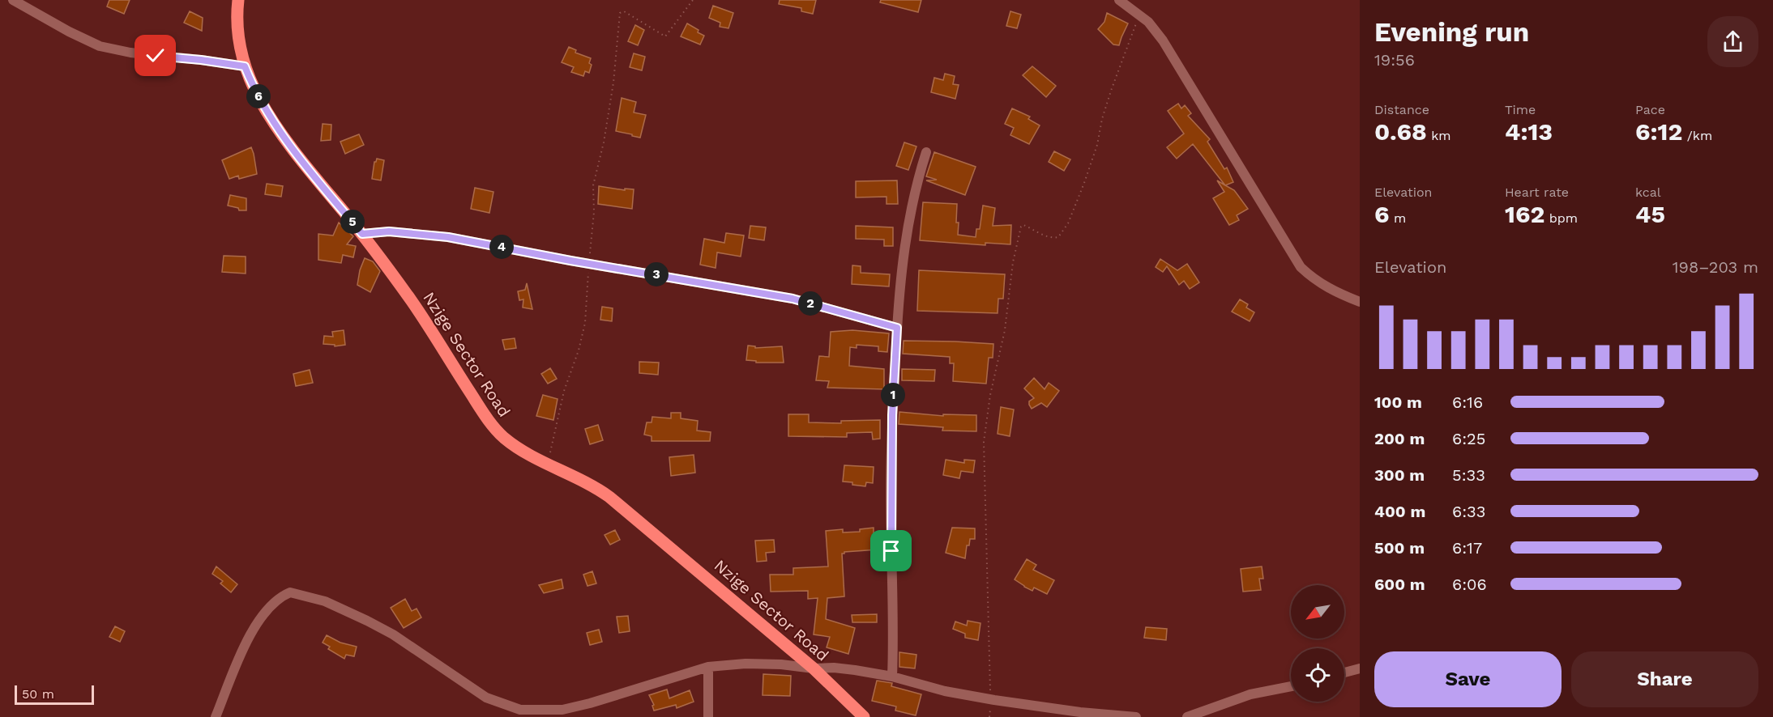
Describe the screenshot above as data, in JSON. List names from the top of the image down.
{
  "streets": {
    "main road": ["Nzige Sector Road"]
  },
  "scale_bar": "50 m",
  "north": "bottom left",
  "page": {
    "heading": ["Evening run", "19:56"],
    "stats": [
      ["Distance", "0.68 km"],
      ["Time", "4:13"],
      ["Pace", "6:12 /km"],
      ["Elevation", "6 m"],
      ["Heart rate", "162 bpm"],
      ["kcal", "45"]
    ],
    "pins": [
      "6",
      "5",
      "4",
      "3",
      "2",
      "1"
    ],
    "chart": ["Elevation", "198–203 m"],
    "list": [
      {
        "name": "100 m",
        "note": "6:16"
      },
      {
        "name": "200 m",
        "note": "6:25"
      },
      {
        "name": "300 m",
        "note": "5:33"
      },
      {
        "name": "400 m",
        "note": "6:33"
      },
      {
        "name": "500 m",
        "note": "6:17"
      },
      {
        "name": "600 m",
        "note": "6:06"
      }
    ],
    "buttons": ["Save", "Share"],
    "scale": "50 m"
  }
}
